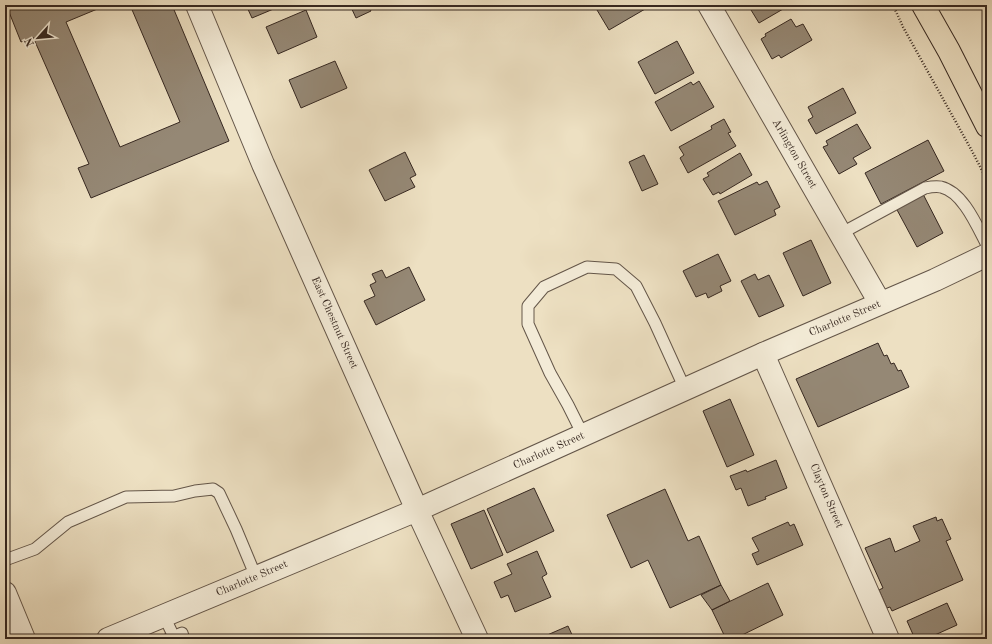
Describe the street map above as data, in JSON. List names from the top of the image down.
{
  "streets": {
    "street": [
      "Arlington Street",
      "Charlotte Street",
      "East Chestnut Street",
      "Clayton Street"
    ]
  },
  "crossings": [
    ["Arlington Street", "Charlotte Street"],
    ["Charlotte Street", "East Chestnut Street"],
    ["Charlotte Street", "Clayton Street"]
  ],
  "north": "bottom left"
}
